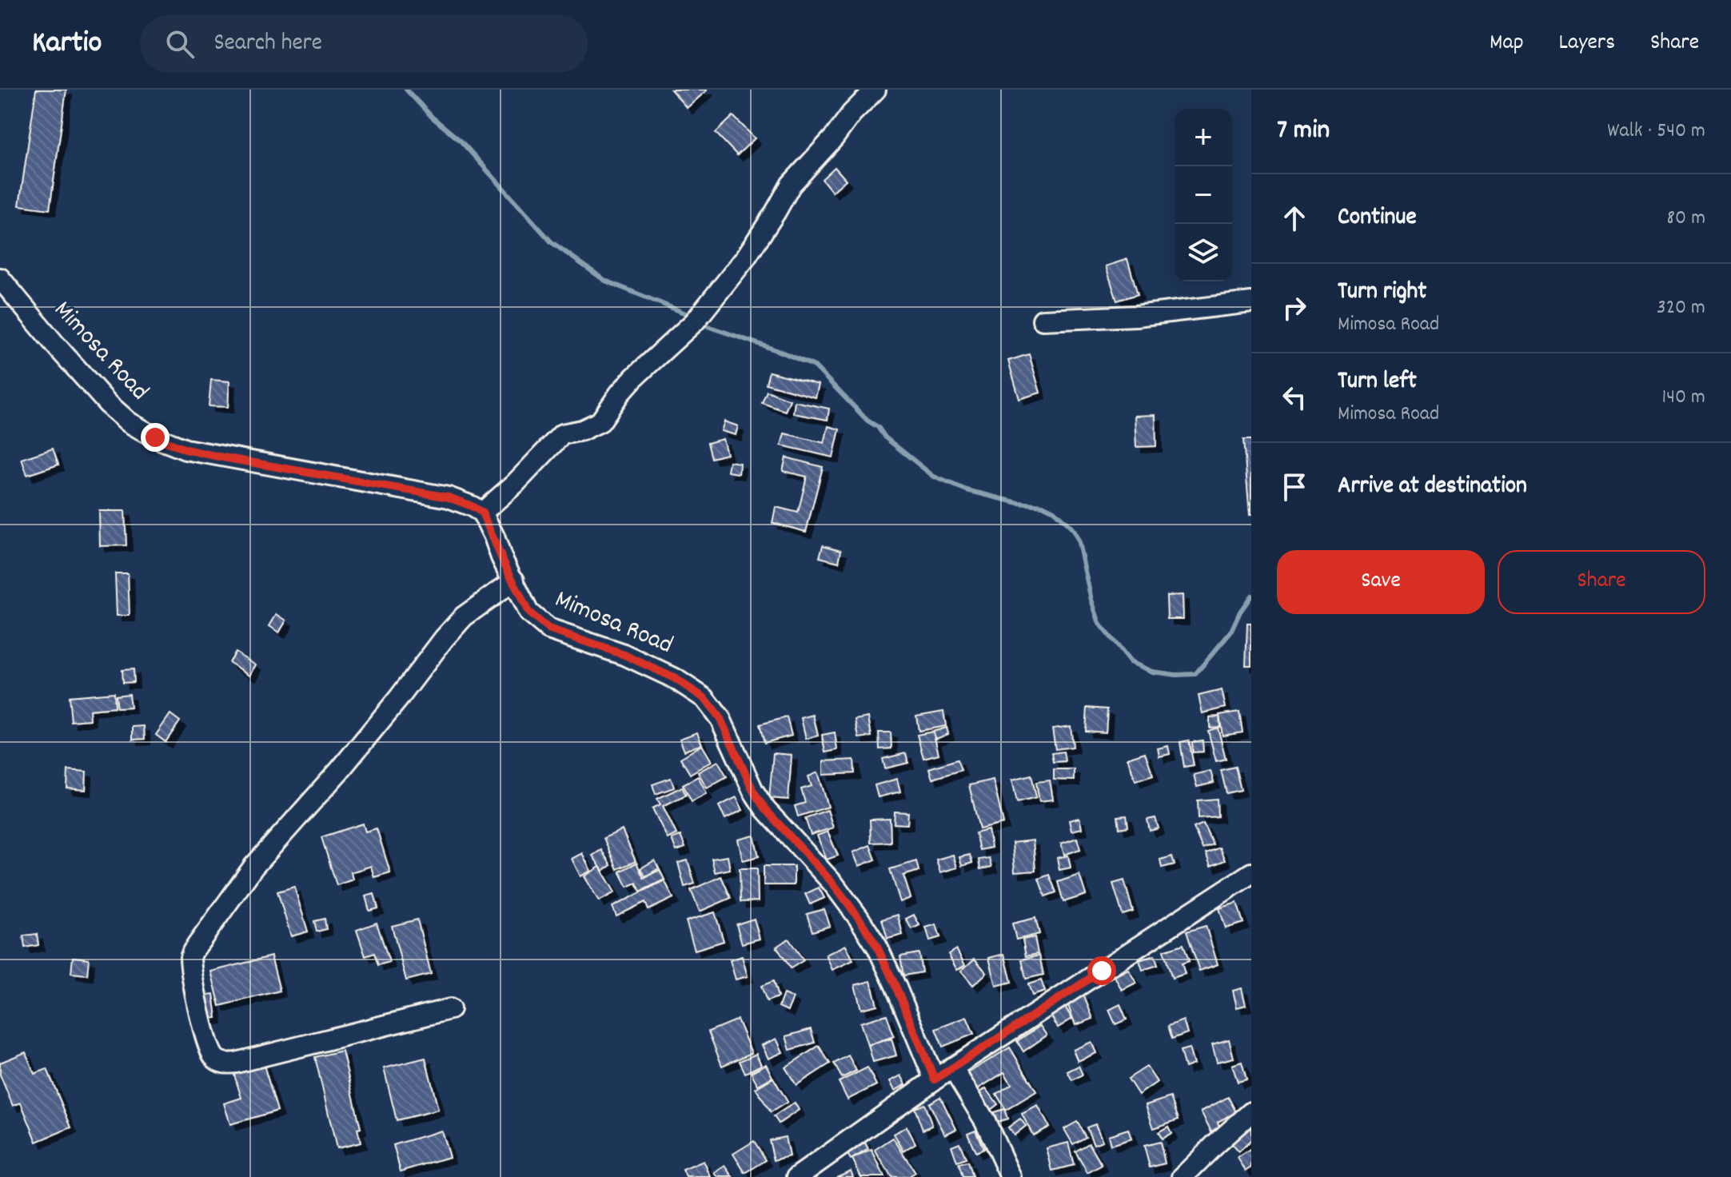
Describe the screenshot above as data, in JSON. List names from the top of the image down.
{
  "streets": {
    "street": ["Mimosa Road"]
  },
  "page": {
    "header": "Kartio",
    "search": "Search here",
    "nav": ["Map", "Layers", "Share"],
    "heading": ["7 min", "Walk · 540 m"],
    "map_buttons": ["+", "−"],
    "list": [
      ["Continue", "80 m"],
      ["Turn right", "Mimosa Road", "320 m"],
      ["Turn left", "Mimosa Road", "140 m"],
      "Arrive at destination"
    ],
    "buttons": ["Save", "Share"]
  }
}
